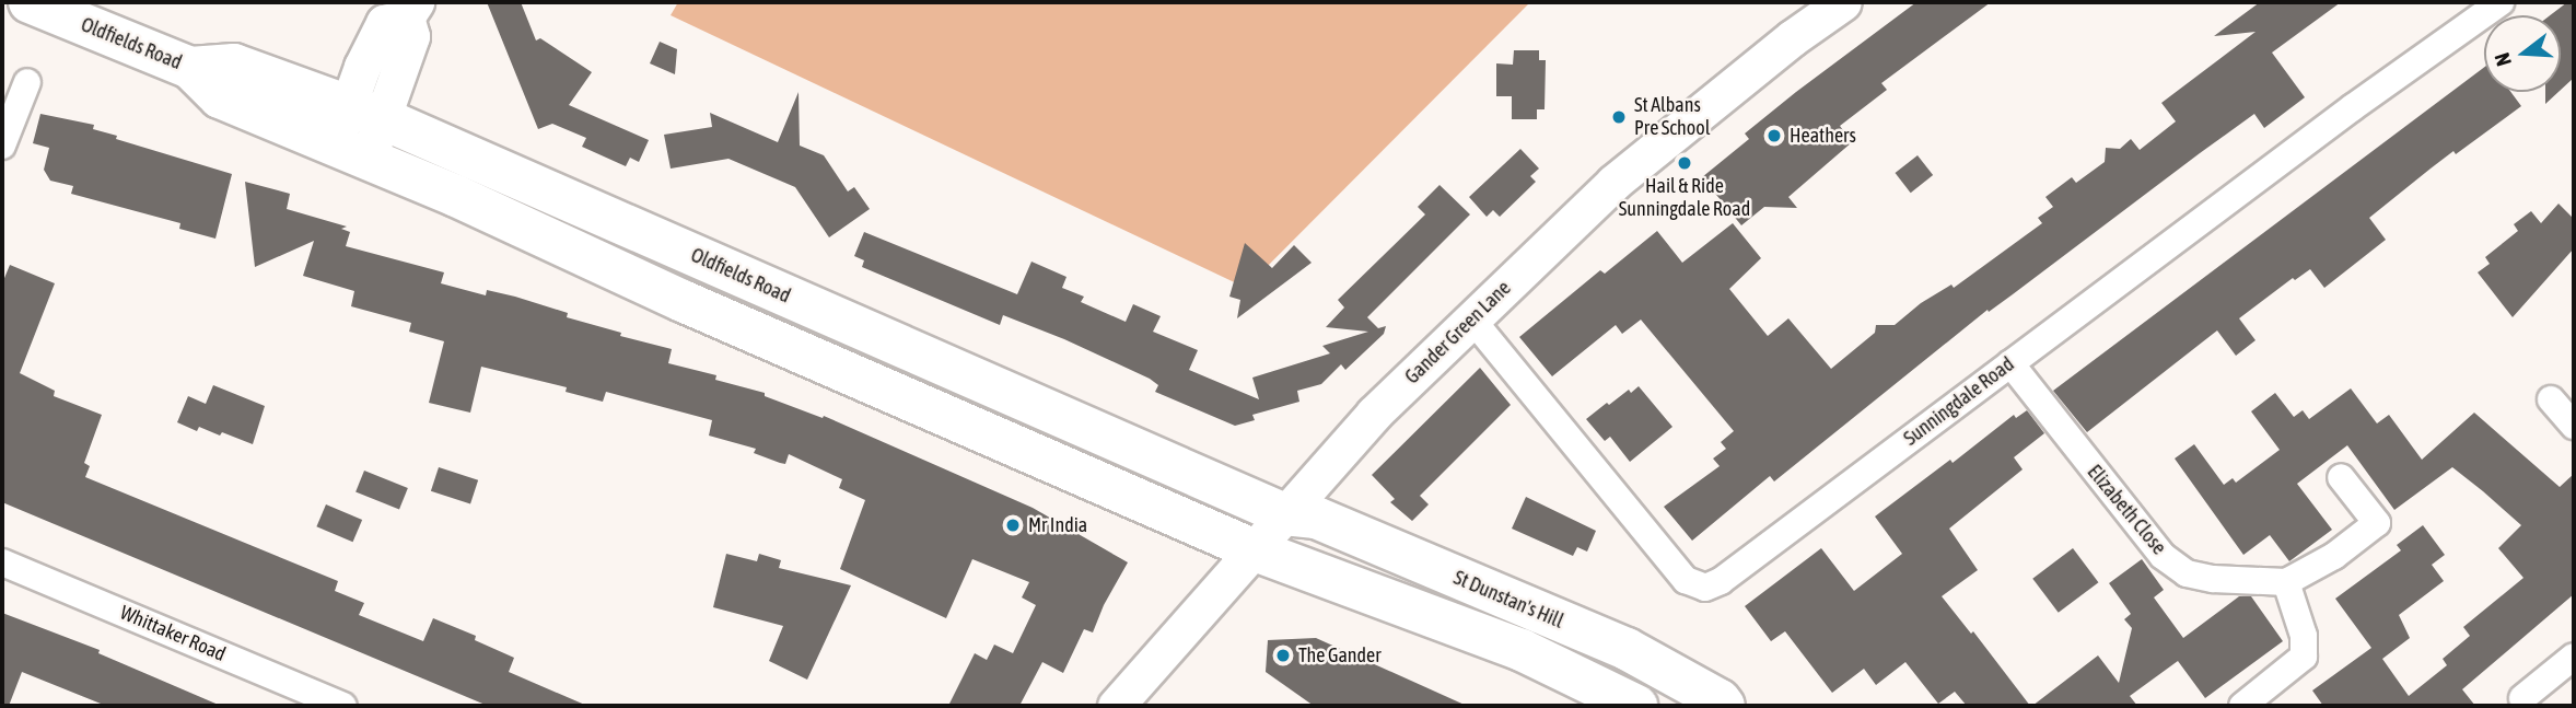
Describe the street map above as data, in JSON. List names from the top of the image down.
{
  "streets": {
    "highway": ["Oldfields Road", "St Dunstan's Hill"],
    "street": [
      "Gander Green Lane",
      "Sunningdale Road",
      "Elizabeth Close",
      "Whittaker Road"
    ]
  },
  "crossings": [
    ["Oldfields Road", "Gander Green Lane"],
    ["Oldfields Road", "St Dunstan's Hill"],
    ["Gander Green Lane", "Sunningdale Road"],
    ["Gander Green Lane", "St Dunstan's Hill"],
    ["Sunningdale Road", "Elizabeth Close"]
  ],
  "places": [
    "St Albans Pre School",
    "Heathers",
    "Hail & Ride Sunningdale Road",
    "Mr India",
    "The Gander"
  ],
  "north": "left"
}
